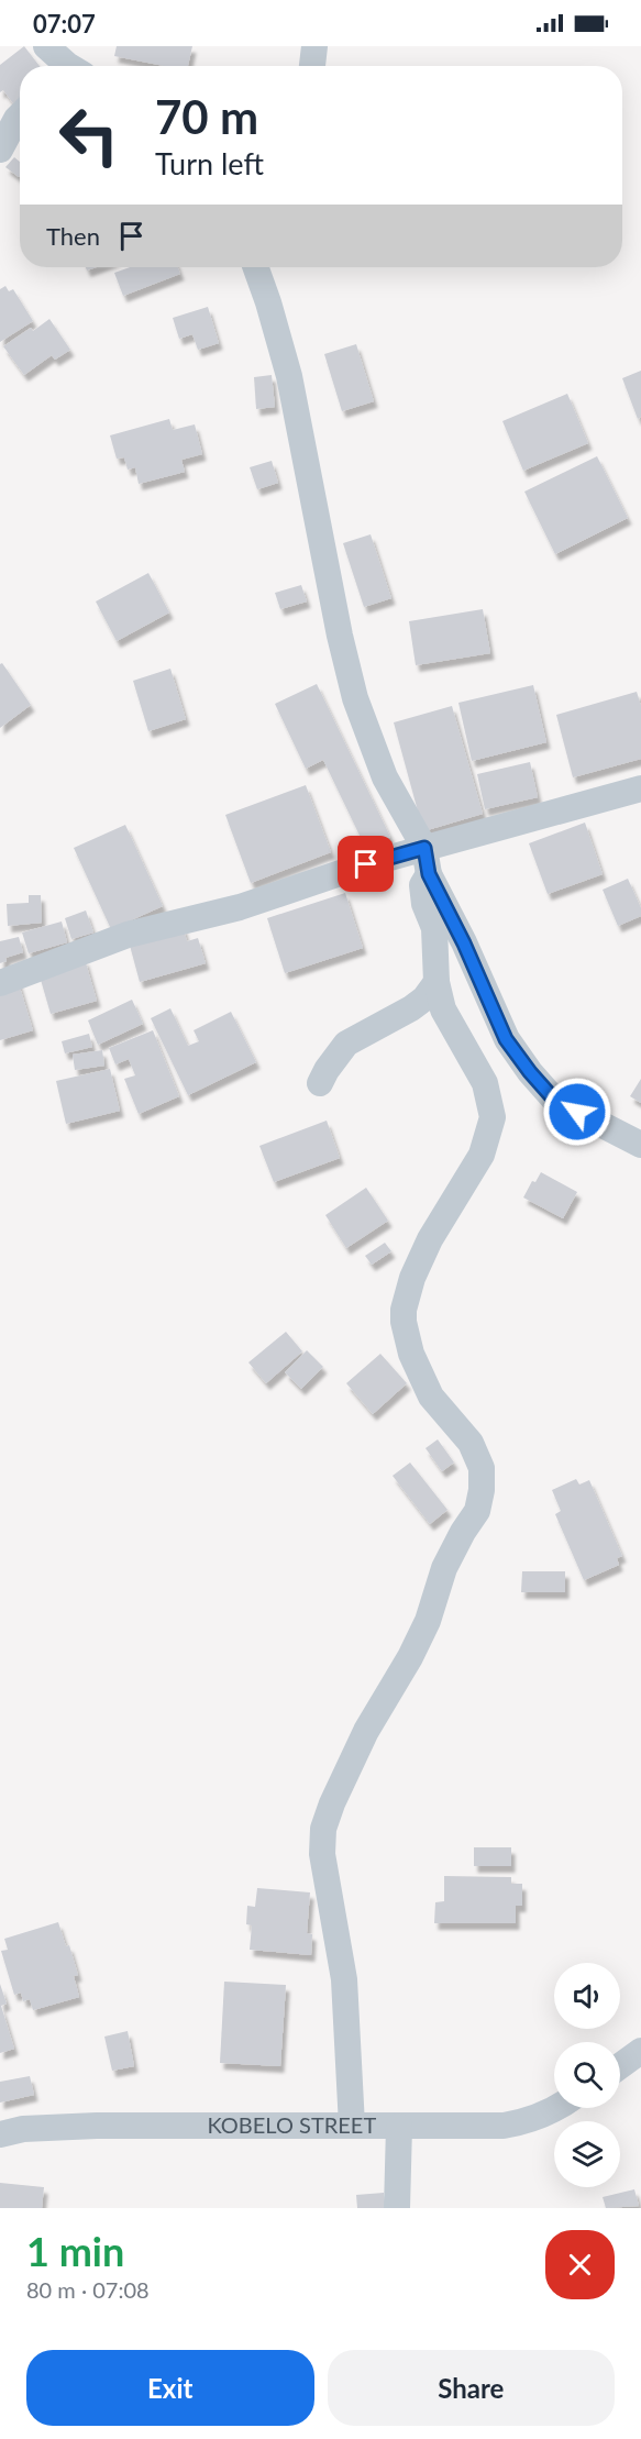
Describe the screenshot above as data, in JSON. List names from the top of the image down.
{
  "streets": {
    "street": ["KOBELO STREET"]
  },
  "page": {
    "status": "07:07",
    "turn": ["70 m", "Turn left"],
    "then": "Then",
    "heading": ["1 min", "80 m · 07:08"],
    "buttons": ["Exit", "Share"]
  }
}
